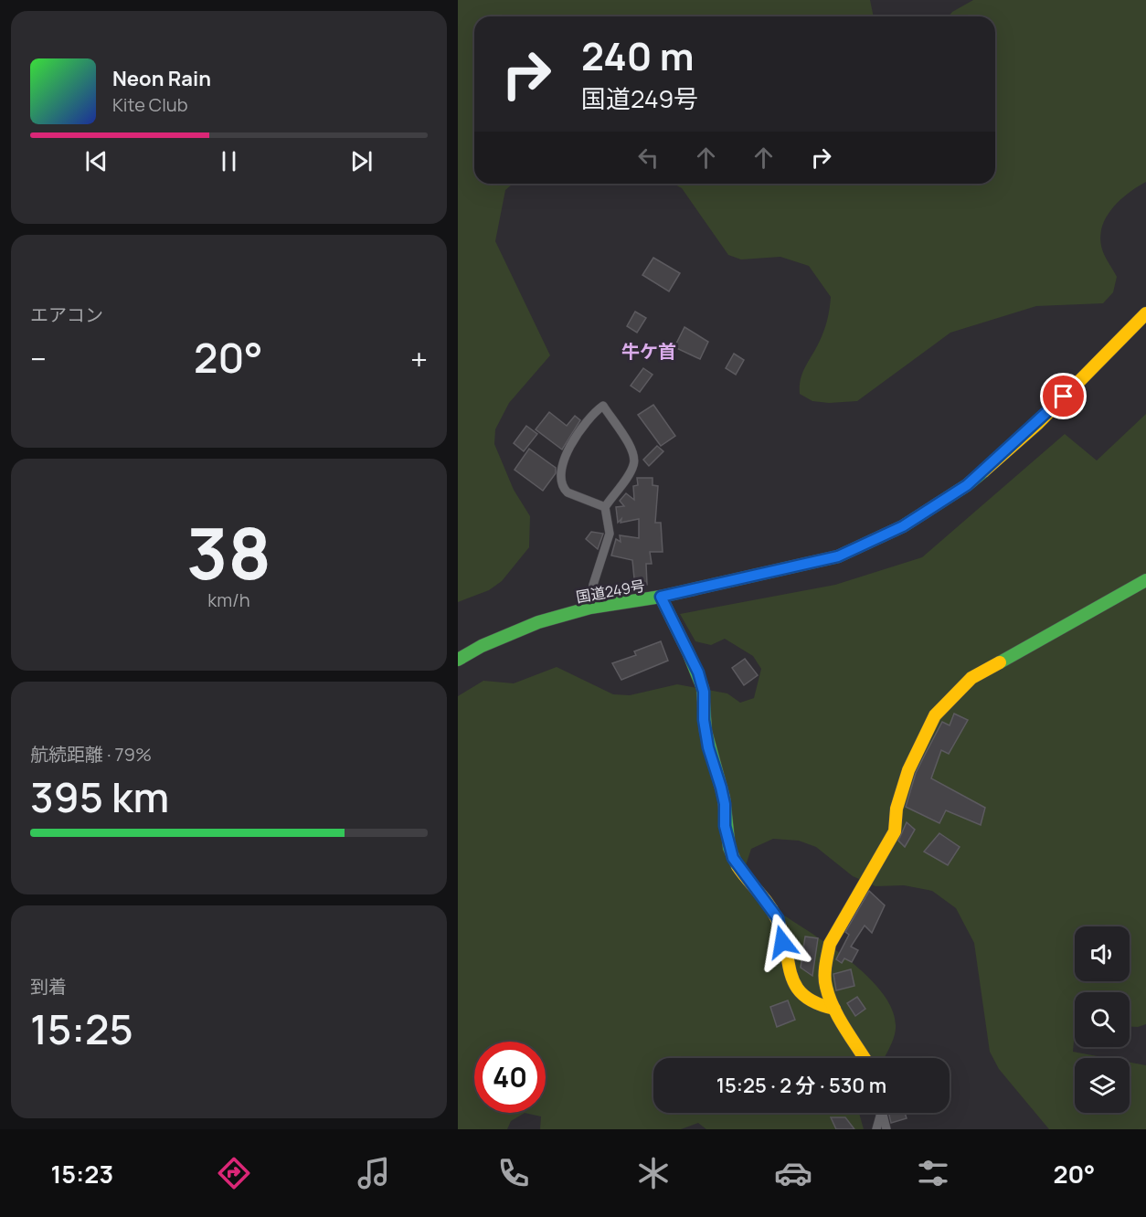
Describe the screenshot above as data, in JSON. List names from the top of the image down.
{
  "streets": {
    "main road": ["国道249号"]
  },
  "districts": ["牛ケ首"],
  "page": {
    "turn": ["240 m", "国道249号"],
    "song": ["Neon Rain", "Kite Club"],
    "tile": [
      "エアコン",
      ["38", "km/h"],
      ["航続距離 · 79%", "395 km"],
      ["到着", "15:25"]
    ],
    "heat": ["−", "20°", "+"],
    "limit": "40",
    "trip": "15:25 · 2 分 · 530 m",
    "tabs": ["15:23", "20°"]
  }
}
